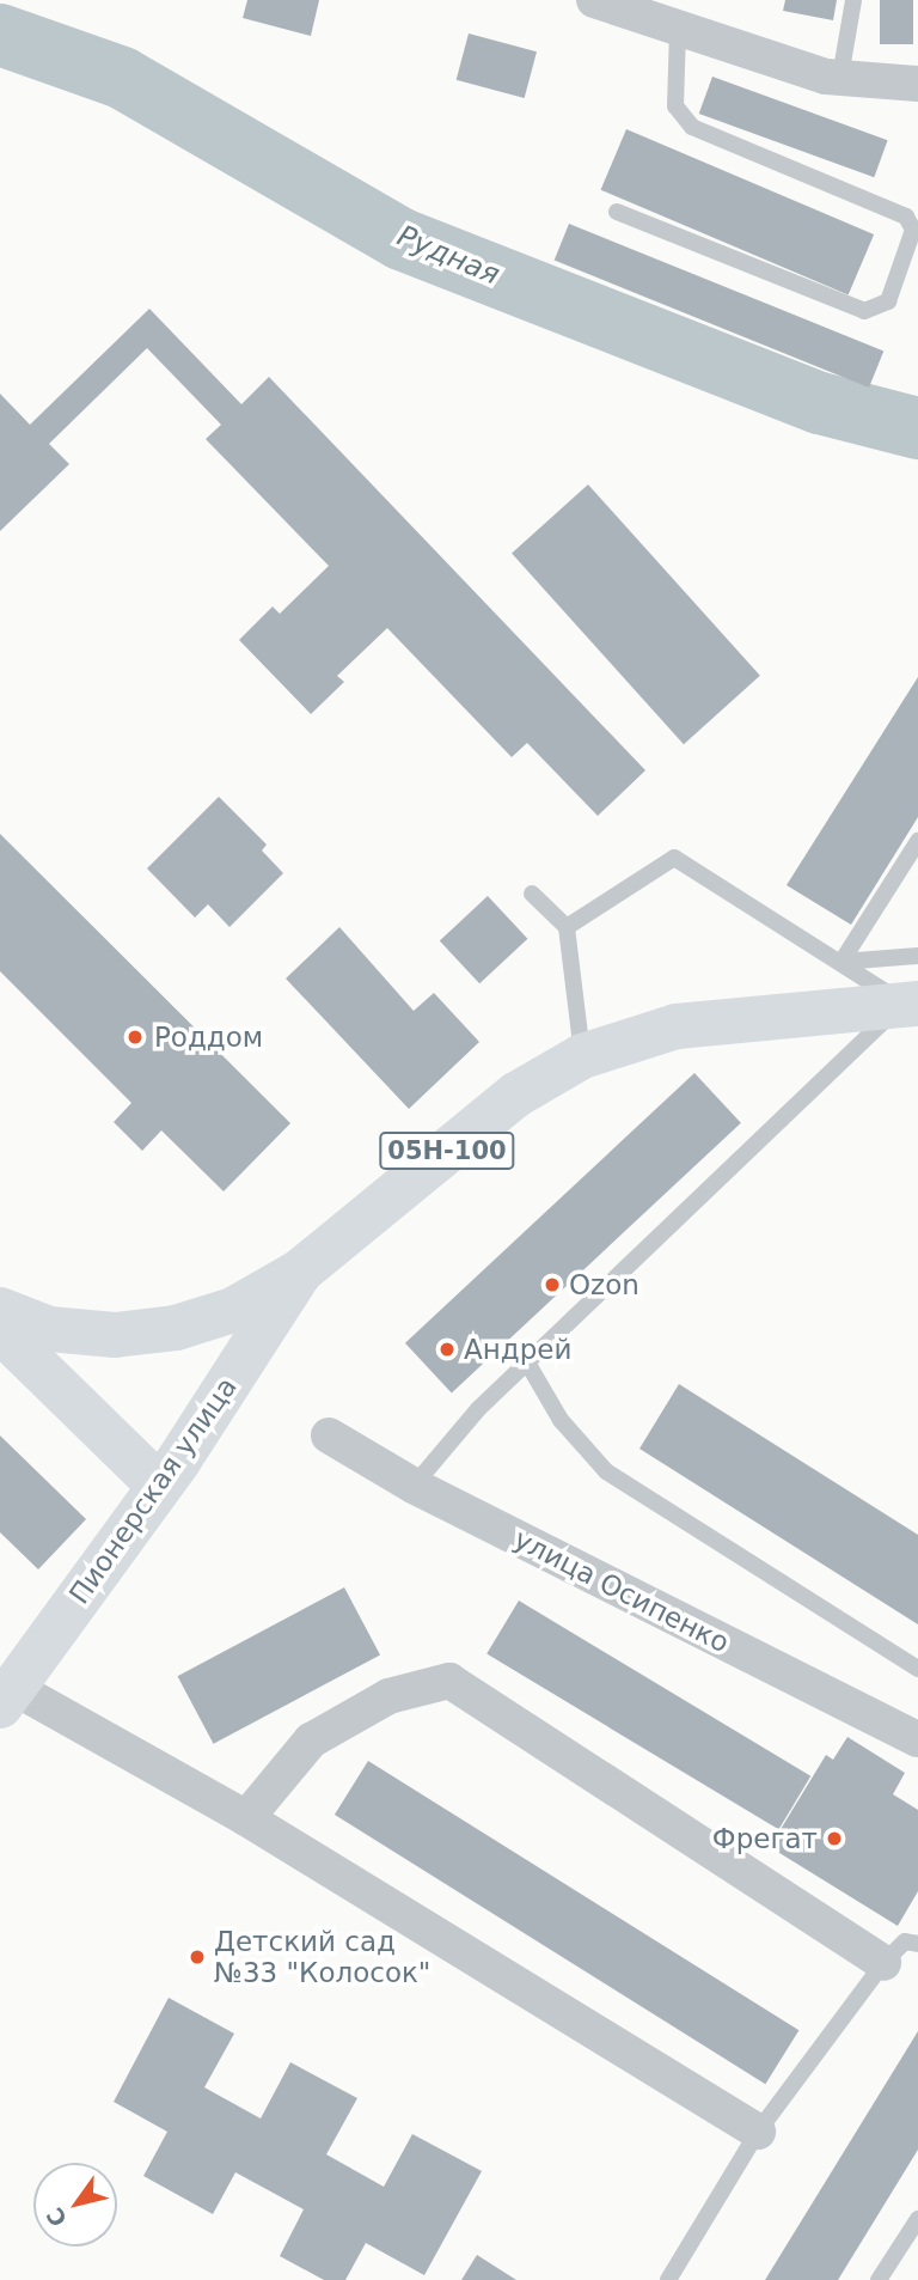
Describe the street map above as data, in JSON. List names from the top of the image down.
{
  "streets": {
    "main road": ["05Н-100", "Пионерская улица"],
    "street": ["улица Осипенко"]
  },
  "crossings": [
    ["05Н-100", "Пионерская улица"]
  ],
  "water": ["Рудная"],
  "places": [
    "Роддом",
    "Ozon",
    "Андрей",
    "Фрегат",
    "Детский сад №33 \"Колосок\""
  ],
  "north": "bottom left"
}
